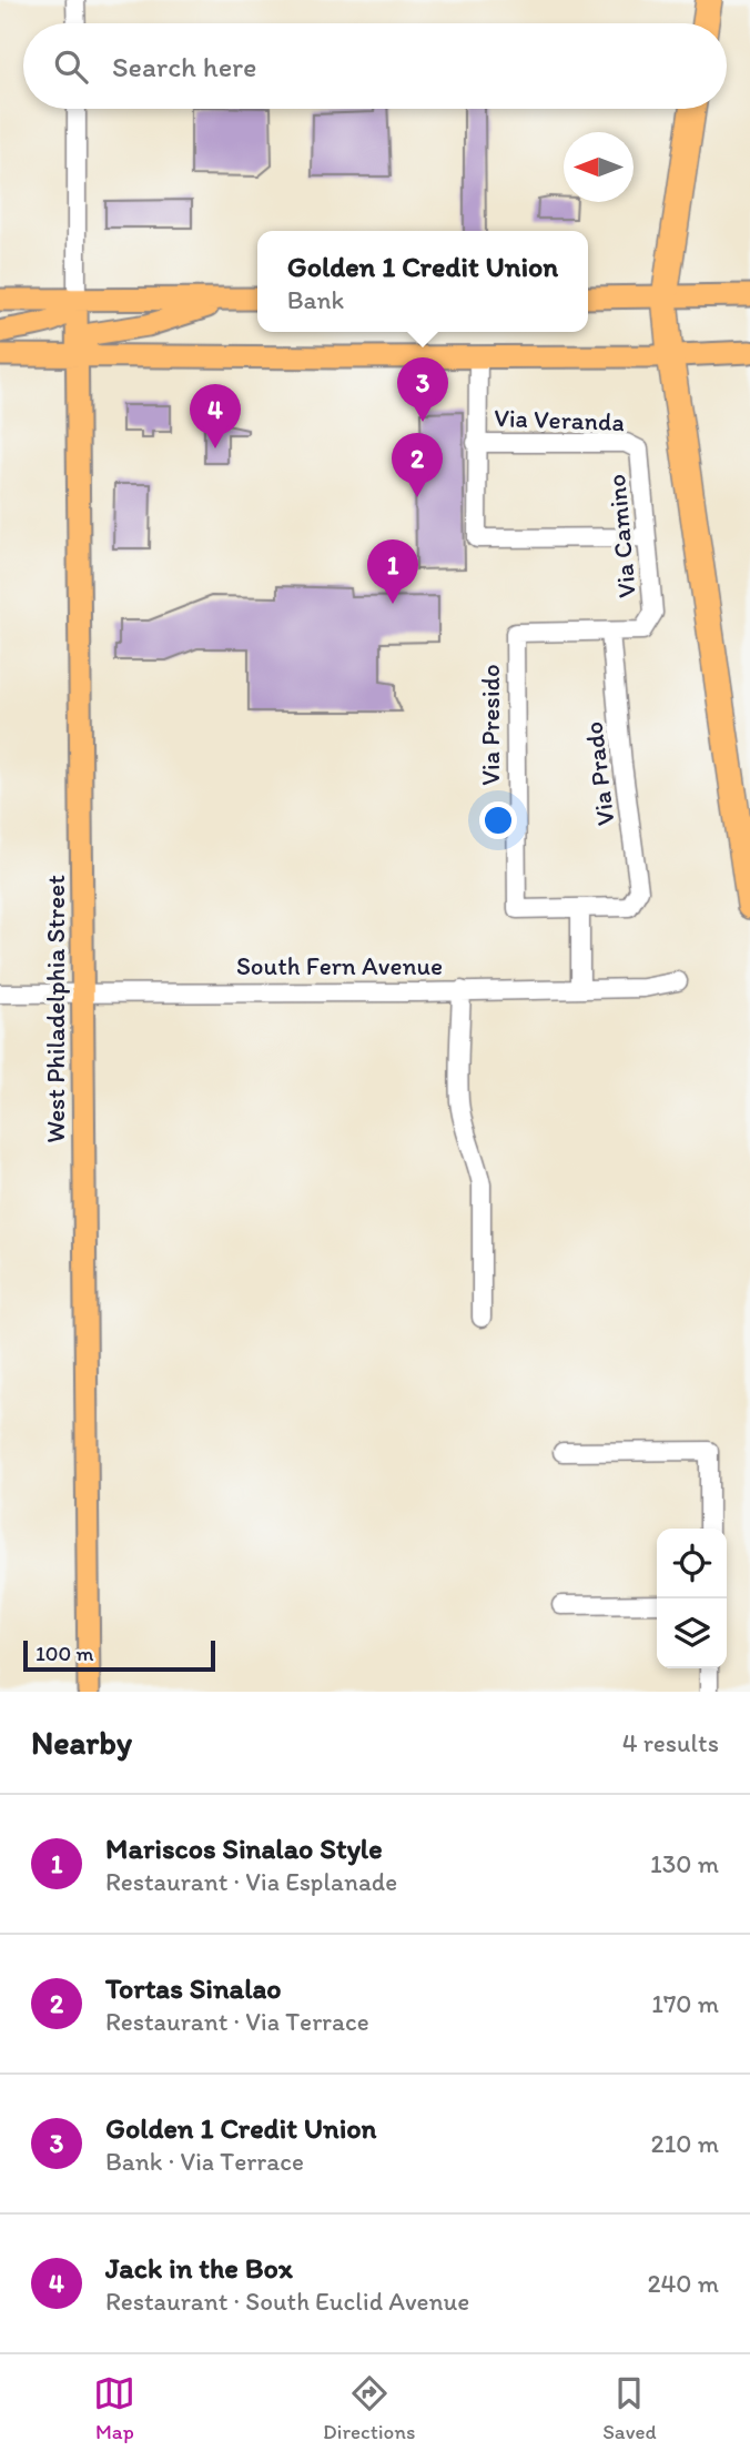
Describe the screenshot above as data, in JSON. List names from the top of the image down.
{
  "streets": {
    "main road": ["West Philadelphia Street"],
    "street": [
      "Via Veranda",
      "Via Camino",
      "Via Presido",
      "Via Prado",
      "South Fern Avenue"
    ]
  },
  "crossings": [
    ["Via Veranda", "Via Camino"],
    ["Via Camino", "Via Presido"],
    ["Via Camino", "Via Prado"],
    ["Via Presido", "Via Prado"],
    ["South Fern Avenue", "West Philadelphia Street"]
  ],
  "scale_bar": "100 m",
  "north": "left",
  "page": {
    "search": "Search here",
    "popup": ["Golden 1 Credit Union", "Bank"],
    "pins": [
      "3",
      "4",
      "2",
      "1"
    ],
    "scale": "100 m",
    "heading": ["Nearby", "4 results"],
    "list": [
      {
        "mark": "1",
        "name": "Mariscos Sinalao Style",
        "note": "Restaurant · Via Esplanade",
        "value": "130 m"
      },
      {
        "mark": "2",
        "name": "Tortas Sinalao",
        "note": "Restaurant · Via Terrace",
        "value": "170 m"
      },
      {
        "mark": "3",
        "name": "Golden 1 Credit Union",
        "note": "Bank · Via Terrace",
        "value": "210 m"
      },
      {
        "mark": "4",
        "name": "Jack in the Box",
        "note": "Restaurant · South Euclid Avenue",
        "value": "240 m"
      }
    ],
    "nav": ["Map", "Directions", "Saved"]
  }
}
